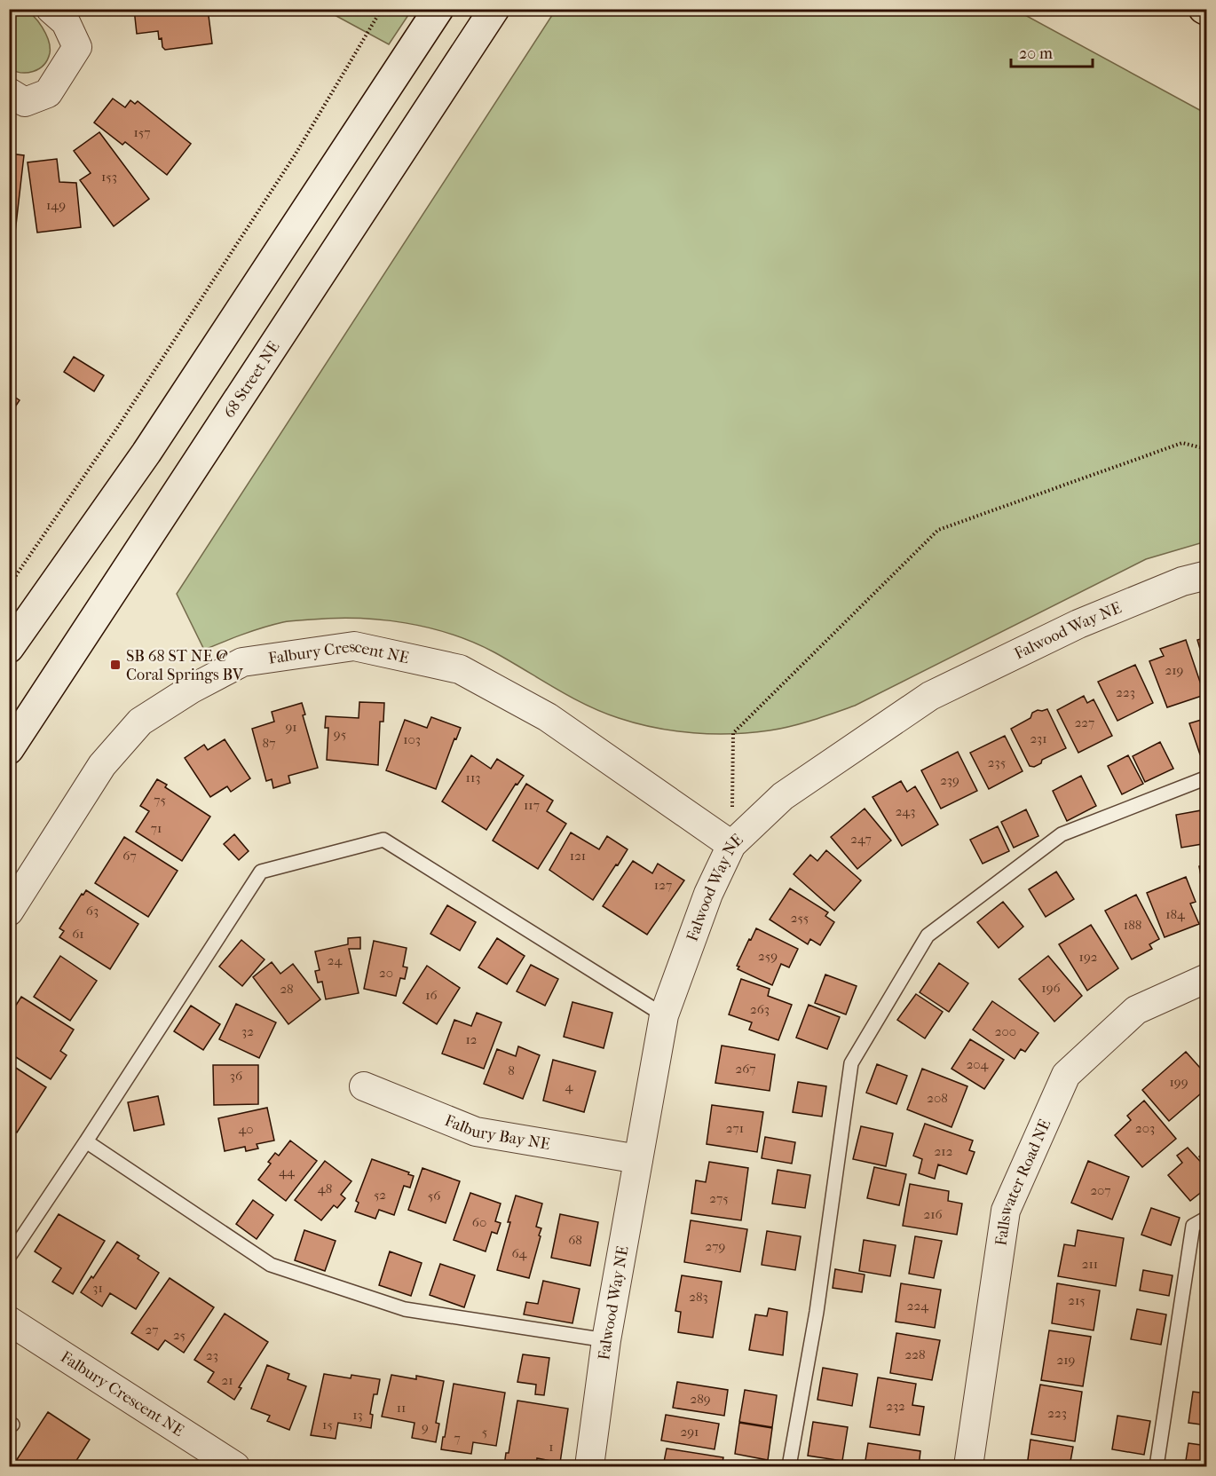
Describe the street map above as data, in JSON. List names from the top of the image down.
{
  "streets": {
    "main road": ["68 Street NE"],
    "street": [
      "Falwood Way NE",
      "Falbury Crescent NE",
      "Falbury Bay NE",
      "Fallswater Road NE"
    ]
  },
  "crossings": [
    ["Falwood Way NE", "Falbury Crescent NE"],
    ["Falwood Way NE", "Falbury Bay NE"]
  ],
  "places": {
    "transit": ["SB 68 ST NE @ Coral Springs BV"]
  },
  "house_numbers": [
    "157",
    "153",
    "149",
    "219",
    "223",
    "227",
    "91",
    "95",
    "231",
    "103",
    "87",
    "235",
    "113",
    "239",
    "75",
    "117",
    "243",
    "71",
    "247",
    "67",
    "121",
    "127",
    "63",
    "184",
    "255",
    "188",
    "61",
    "259",
    "192",
    "24",
    "20",
    "196",
    "28",
    "16",
    "263",
    "32",
    "200",
    "12",
    "204",
    "267",
    "8",
    "36",
    "199",
    "4",
    "208",
    "271",
    "203",
    "40",
    "212",
    "44",
    "48",
    "207",
    "52",
    "56",
    "275",
    "216",
    "60",
    "68",
    "279",
    "64",
    "211",
    "31",
    "283",
    "215",
    "224",
    "27",
    "25",
    "228",
    "23",
    "219",
    "21",
    "289",
    "232",
    "11",
    "223",
    "13",
    "15",
    "9",
    "5",
    "291",
    "7",
    "1"
  ],
  "scale_bar": "20 m"
}
